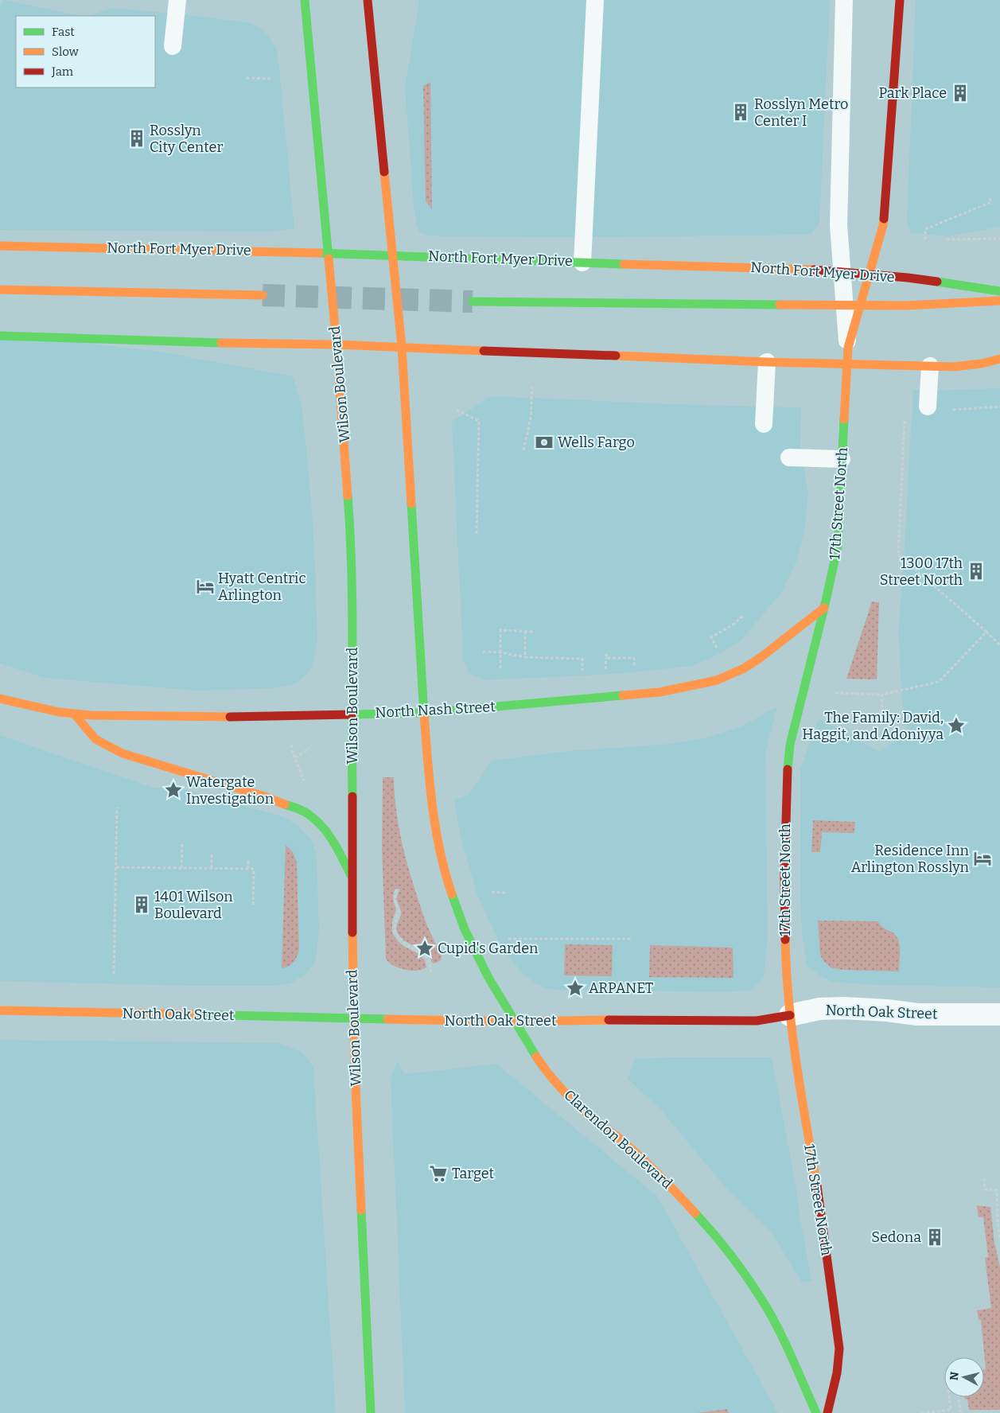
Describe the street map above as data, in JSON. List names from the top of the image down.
{
  "streets": {
    "main road": [
      "North Fort Myer Drive",
      "Wilson Boulevard",
      "17th Street North",
      "North Nash Street",
      "North Oak Street",
      "Clarendon Boulevard"
    ]
  },
  "crossings": [
    ["North Fort Myer Drive", "Wilson Boulevard"],
    ["Wilson Boulevard", "North Nash Street"],
    ["Wilson Boulevard", "North Oak Street"],
    ["17th Street North", "North Nash Street"],
    ["17th Street North", "North Oak Street"],
    ["North Nash Street", "Clarendon Boulevard"],
    ["North Oak Street", "Clarendon Boulevard"]
  ],
  "places": {
    "building": [
      "Park Place",
      "Rosslyn Metro Center I",
      "Rosslyn City Center",
      "1300 17th Street North",
      "1401 Wilson Boulevard",
      "Sedona"
    ],
    "bank": ["Wells Fargo"],
    "hotel": ["Hyatt Centric Arlington", "Residence Inn Arlington Rosslyn"],
    "place": [
      "The Family: David, Haggit, and Adoniyya",
      "Watergate Investigation",
      "Cupid's Garden",
      "ARPANET"
    ],
    "supermarket": ["Target"]
  },
  "legend": ["Fast", "Slow", "Jam"],
  "north": "left"
}
